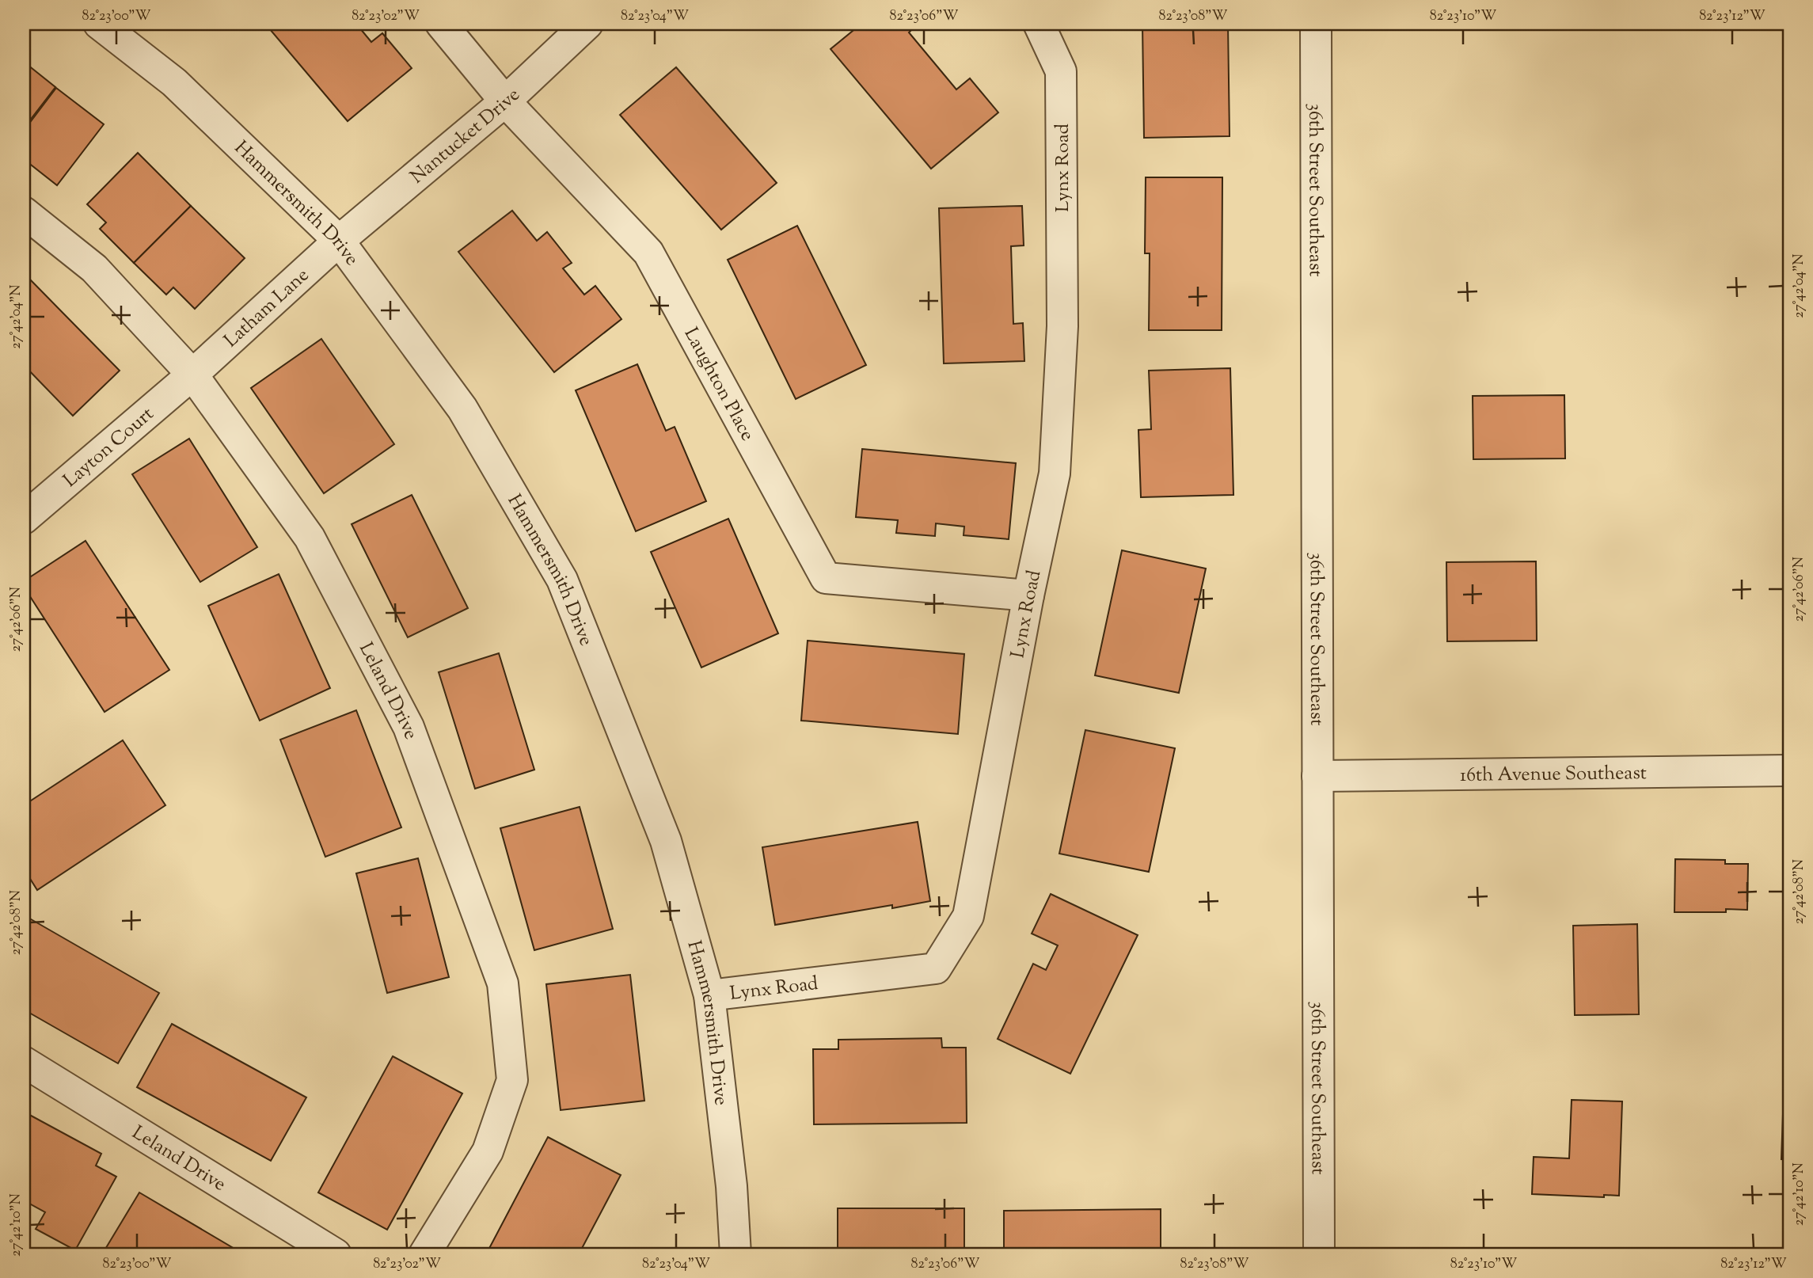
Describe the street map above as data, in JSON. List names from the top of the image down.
{
  "streets": {
    "street": [
      "Nantucket Drive",
      "Lynx Road",
      "36th Street Southeast",
      "Hammersmith Drive",
      "Latham Lane",
      "Laughton Place",
      "Layton Court",
      "Leland Drive",
      "16th Avenue Southeast"
    ]
  },
  "crossings": [
    ["Nantucket Drive", "Hammersmith Drive"],
    ["Nantucket Drive", "Latham Lane"],
    ["Nantucket Drive", "Laughton Place"],
    ["Lynx Road", "Hammersmith Drive"],
    ["Lynx Road", "Laughton Place"],
    ["36th Street Southeast", "16th Avenue Southeast"],
    ["Hammersmith Drive", "Latham Lane"],
    ["Latham Lane", "Layton Court"],
    ["Latham Lane", "Leland Drive"],
    ["Layton Court", "Leland Drive"]
  ],
  "coordinates": [
    "82°23'00\"W",
    "82°23'02\"W",
    "82°23'04\"W",
    "82°23'06\"W",
    "82°23'08\"W",
    "82°23'10\"W",
    "82°23'12\"W",
    "27°42'04\"N",
    "27°42'06\"N",
    "27°42'08\"N",
    "27°42'10\"N"
  ]
}
